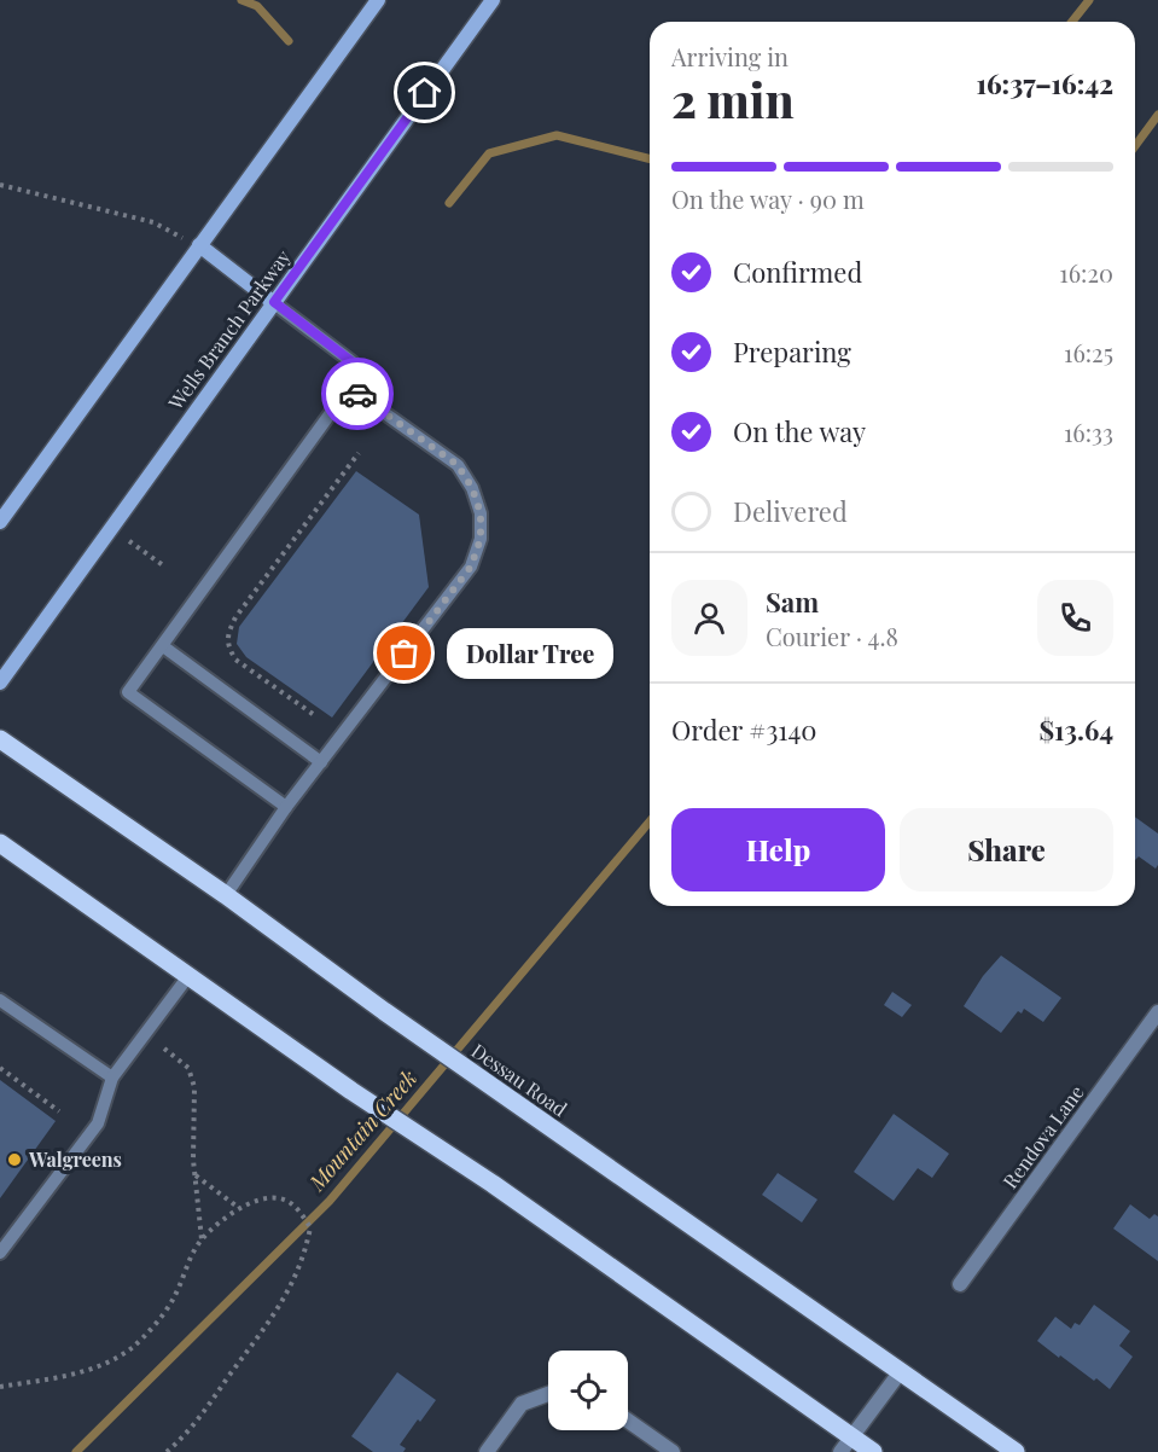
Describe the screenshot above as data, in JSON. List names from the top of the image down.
{
  "streets": {
    "main road": ["Dessau Road"],
    "street": ["Wells Branch Parkway", "Rendova Lane"]
  },
  "water": ["Mountain Creek"],
  "places": ["Dollar Tree", "Walgreens"],
  "page": {
    "heading": ["2 min", "Arriving in", "16:37–16:42"],
    "panel": [
      "Sam",
      "Courier · 4.8",
      "Order #3140",
      "$13.64"
    ],
    "bar": "On the way · 90 m",
    "list": [
      ["Confirmed", "16:20"],
      ["Preparing", "16:25"],
      ["On the way", "16:33"],
      "Delivered"
    ],
    "bubble": "Dollar Tree",
    "buttons": ["Help", "Share"]
  }
}
